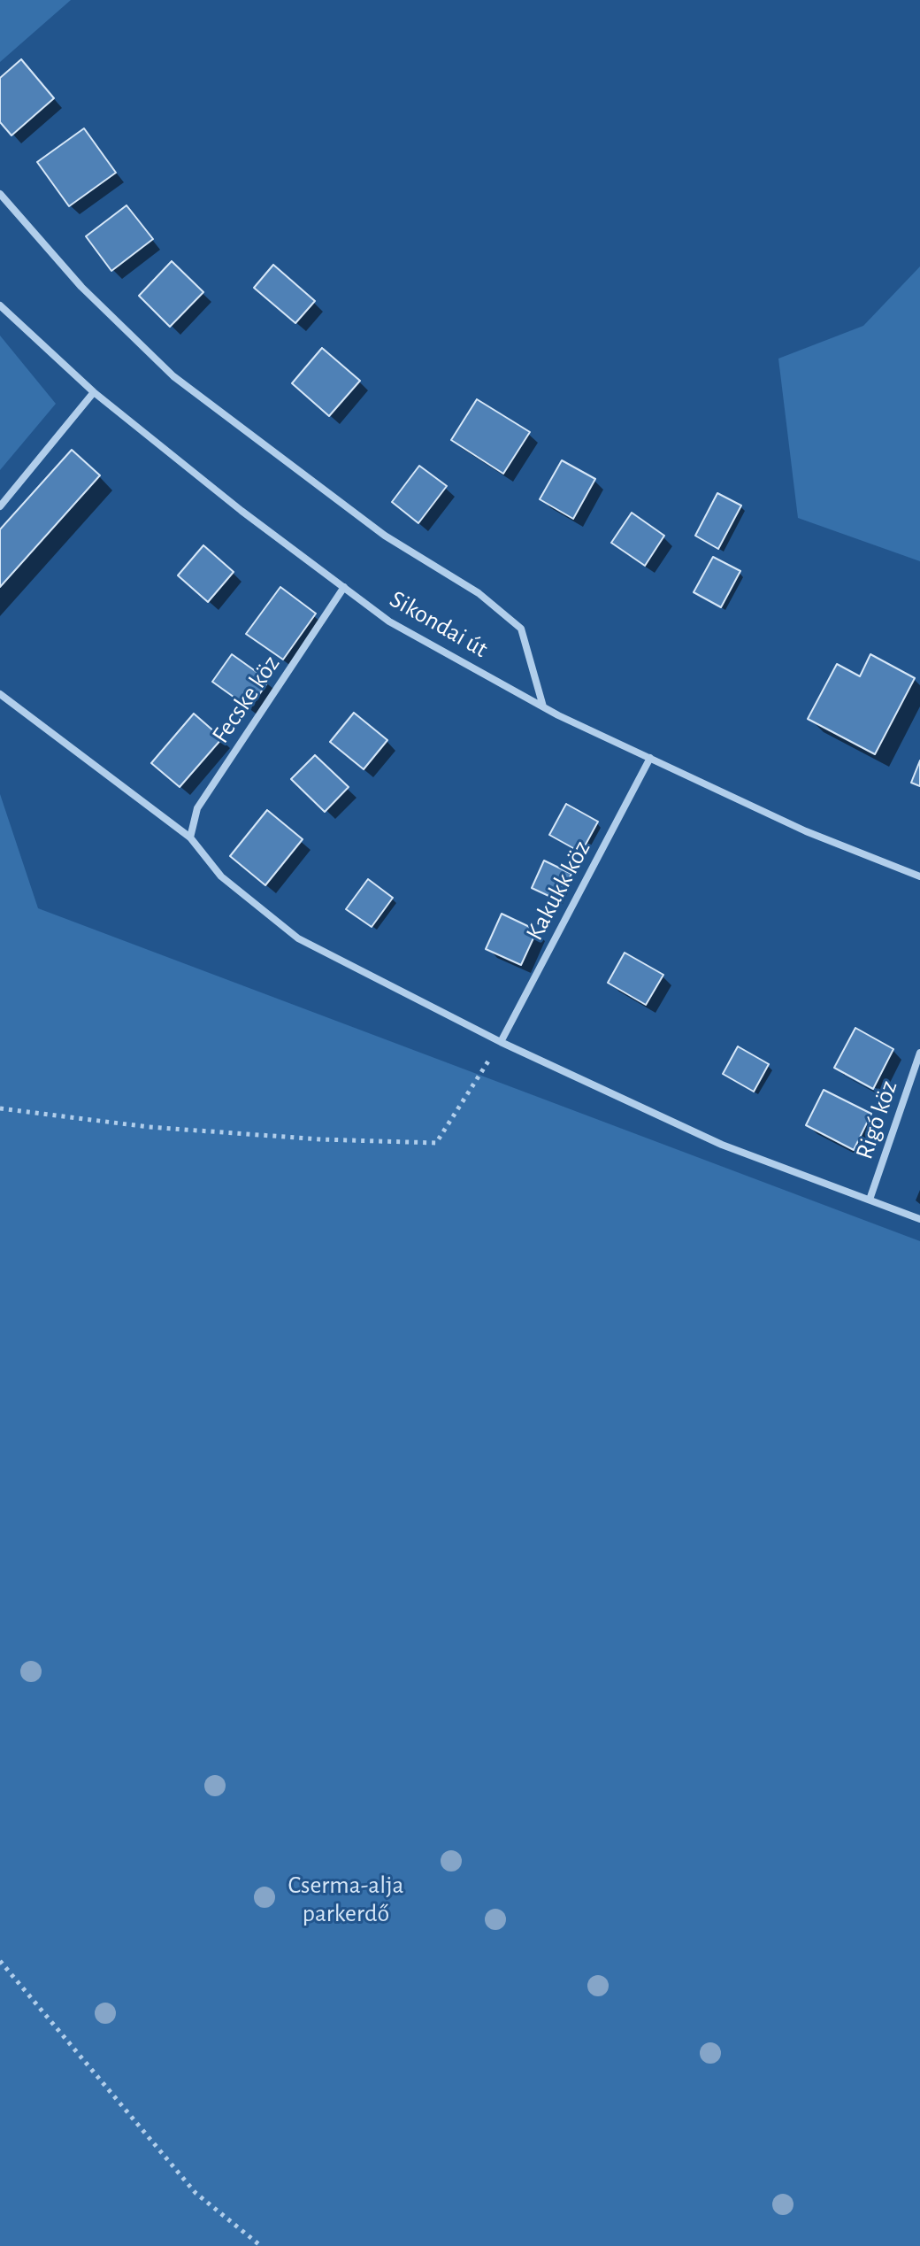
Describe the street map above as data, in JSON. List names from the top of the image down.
{
  "streets": {
    "street": [
      "Sikondai út",
      "Fecske köz",
      "Kakukk köz",
      "Rigó köz"
    ]
  },
  "crossings": [
    ["Sikondai út", "Fecske köz"],
    ["Sikondai út", "Kakukk köz"]
  ],
  "parks": ["Cserma-alja parkerdő"]
}
